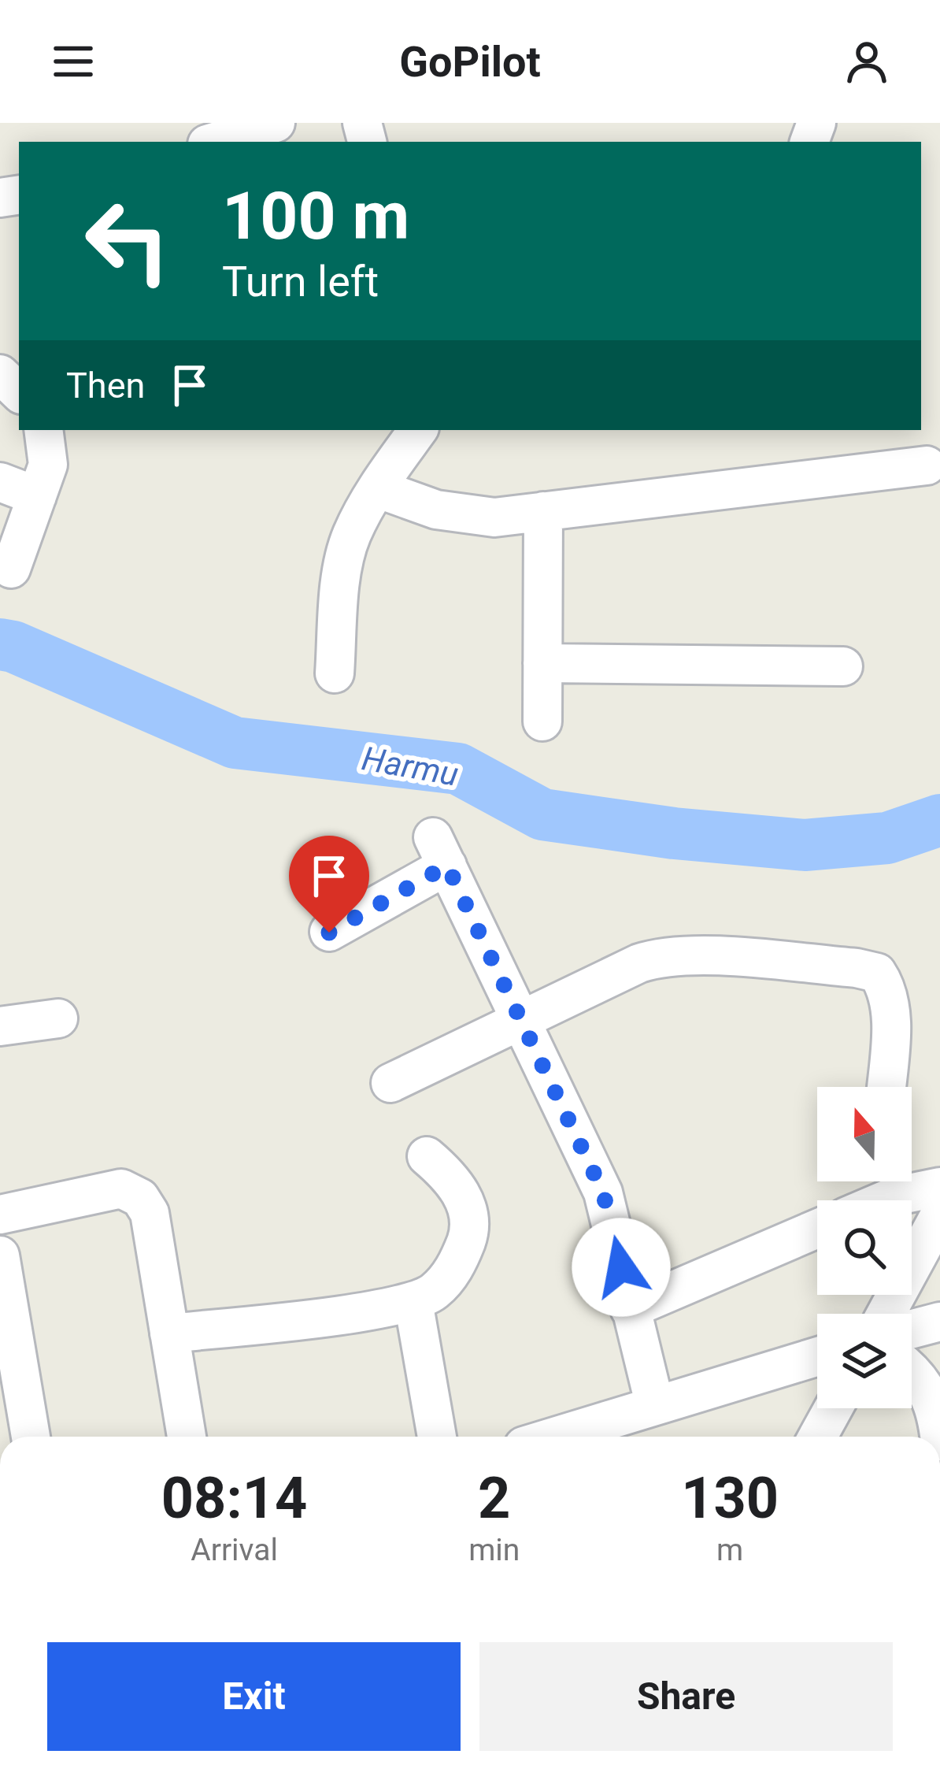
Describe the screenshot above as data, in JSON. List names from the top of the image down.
{
  "water": ["Harmu"],
  "north": "top",
  "page": {
    "header": "GoPilot",
    "turn": ["100 m", "Turn left"],
    "then": "Then",
    "eta": [
      "08:14",
      "Arrival",
      "2",
      "min",
      "130",
      "m"
    ],
    "buttons": ["Exit", "Share"]
  }
}
